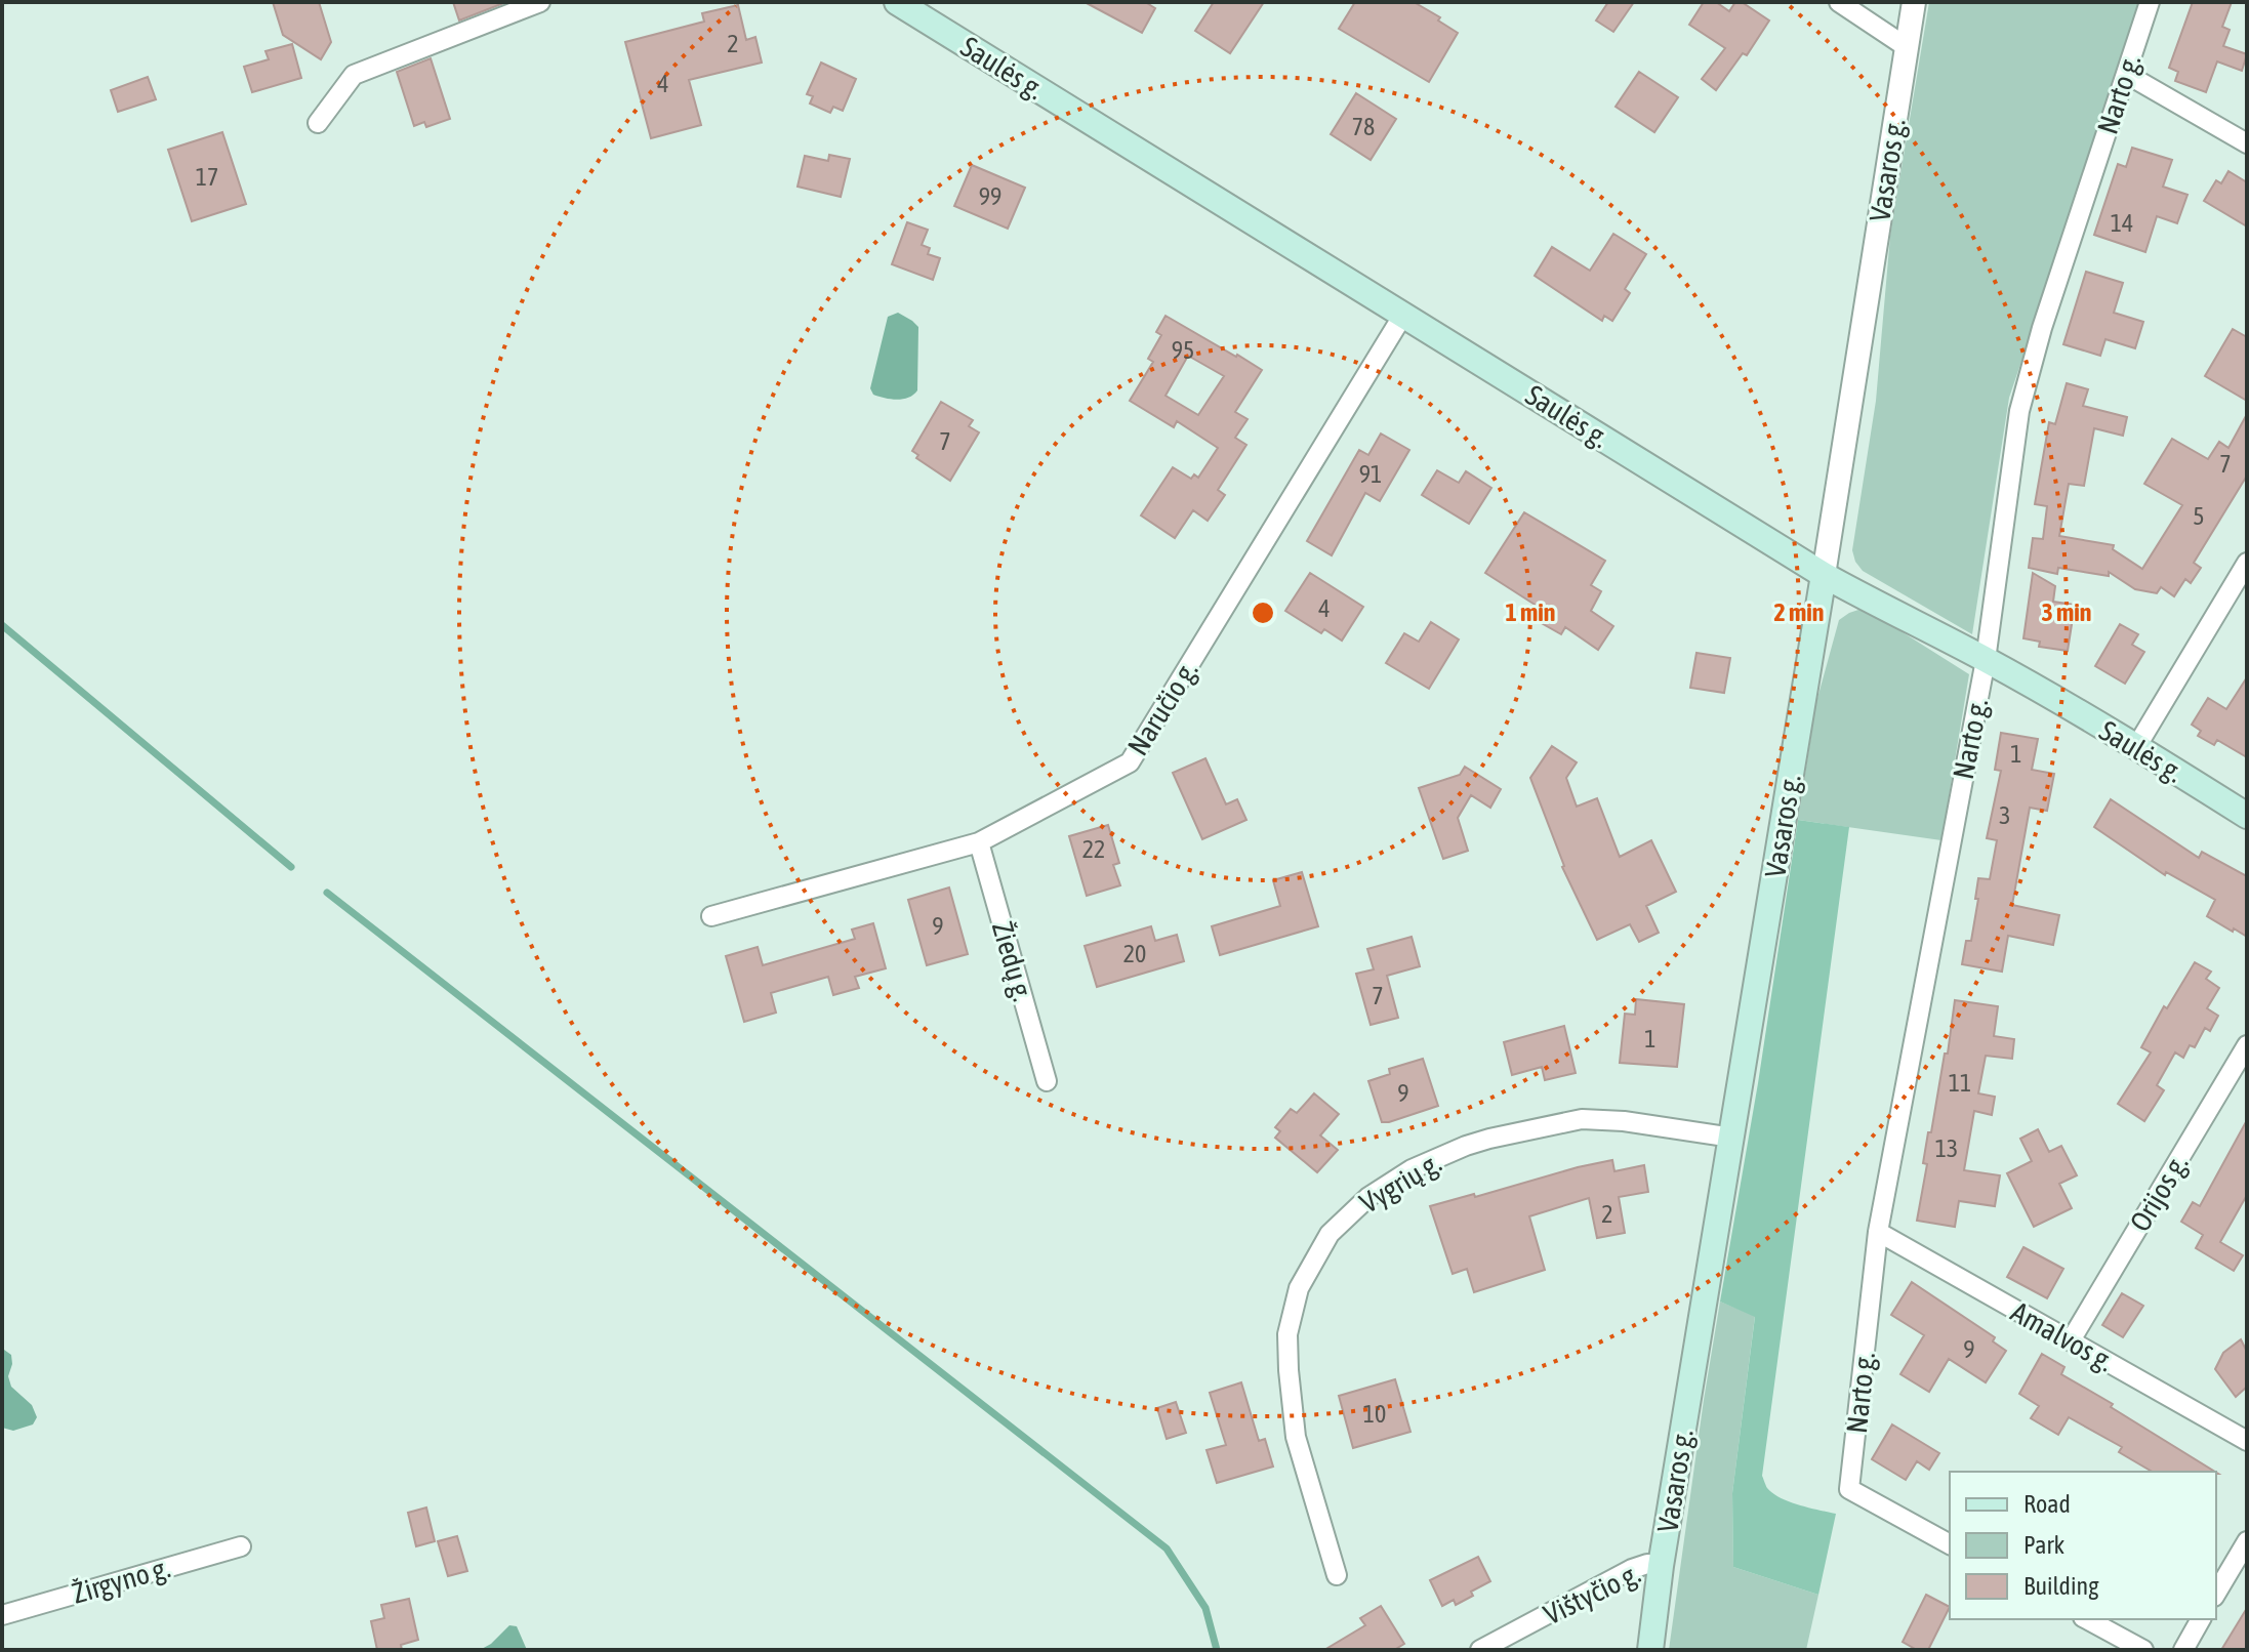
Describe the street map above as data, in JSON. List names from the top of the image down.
{
  "streets": {
    "main road": ["Saulės g.", "Vasaros g."],
    "street": [
      "Narto g.",
      "Naručio g.",
      "Žiedų g.",
      "Vygrių g.",
      "Orijos g.",
      "Amalvos g.",
      "Žirgyno g.",
      "Vištyčio g."
    ]
  },
  "crossings": [
    ["Saulės g.", "Narto g."],
    ["Saulės g.", "Vasaros g."],
    ["Saulės g.", "Naručio g."],
    ["Narto g.", "Amalvos g."],
    ["Vasaros g.", "Vygrių g."],
    ["Vasaros g.", "Vištyčio g."],
    ["Naručio g.", "Žiedų g."],
    ["Orijos g.", "Amalvos g."]
  ],
  "house_numbers": [
    "2",
    "4",
    "78",
    "17",
    "99",
    "14",
    "95",
    "7",
    "7",
    "91",
    "5",
    "4",
    "1",
    "3",
    "22",
    "9",
    "20",
    "7",
    "1",
    "11",
    "9",
    "13",
    "2",
    "9",
    "10"
  ],
  "legend": ["Road", "Park", "Building"],
  "rings": ["1 min", "2 min", "3 min"]
}
